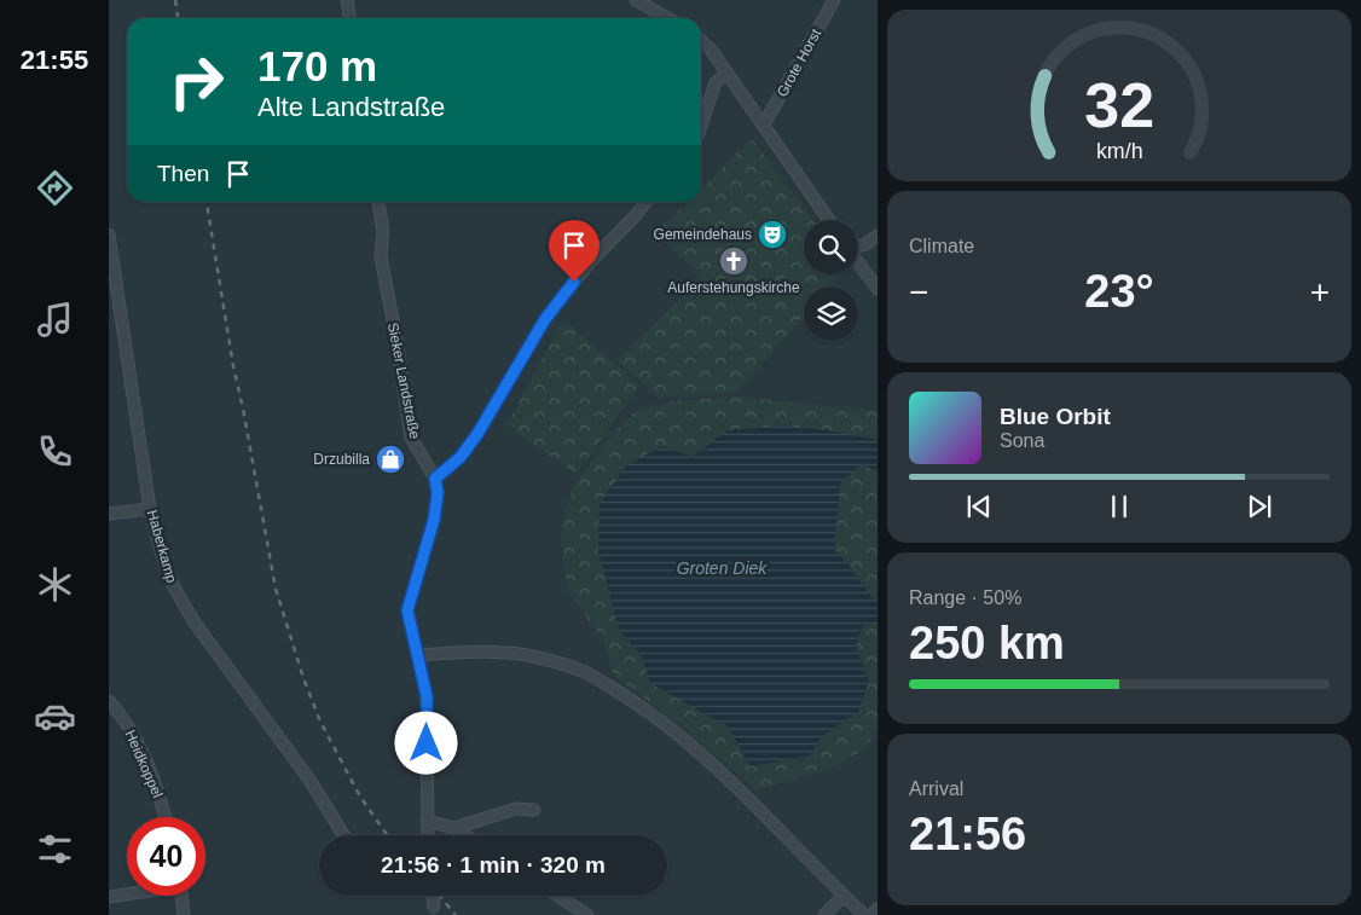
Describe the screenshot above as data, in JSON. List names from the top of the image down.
{
  "streets": {
    "street": [
      "Grote Horst",
      "Sieker Landstraße",
      "Haberkamp",
      "Heidkoppel"
    ]
  },
  "water": ["Groten Diek"],
  "places": {
    "theatre": ["Gemeindehaus"],
    "church": ["Auferstehungskirche"],
    "shop": ["Drzubilla"]
  },
  "page": {
    "tabs": "21:55",
    "turn": ["170 m", "Alte Landstraße"],
    "then": "Then",
    "tile": [
      "Climate",
      ["Range · 50%", "250 km"],
      ["Arrival", "21:56"]
    ],
    "heat": ["−", "23°", "+"],
    "song": ["Blue Orbit", "Sona"],
    "limit": "40",
    "trip": "21:56 · 1 min · 320 m",
    "gauge": ["32", "km/h"]
  }
}
